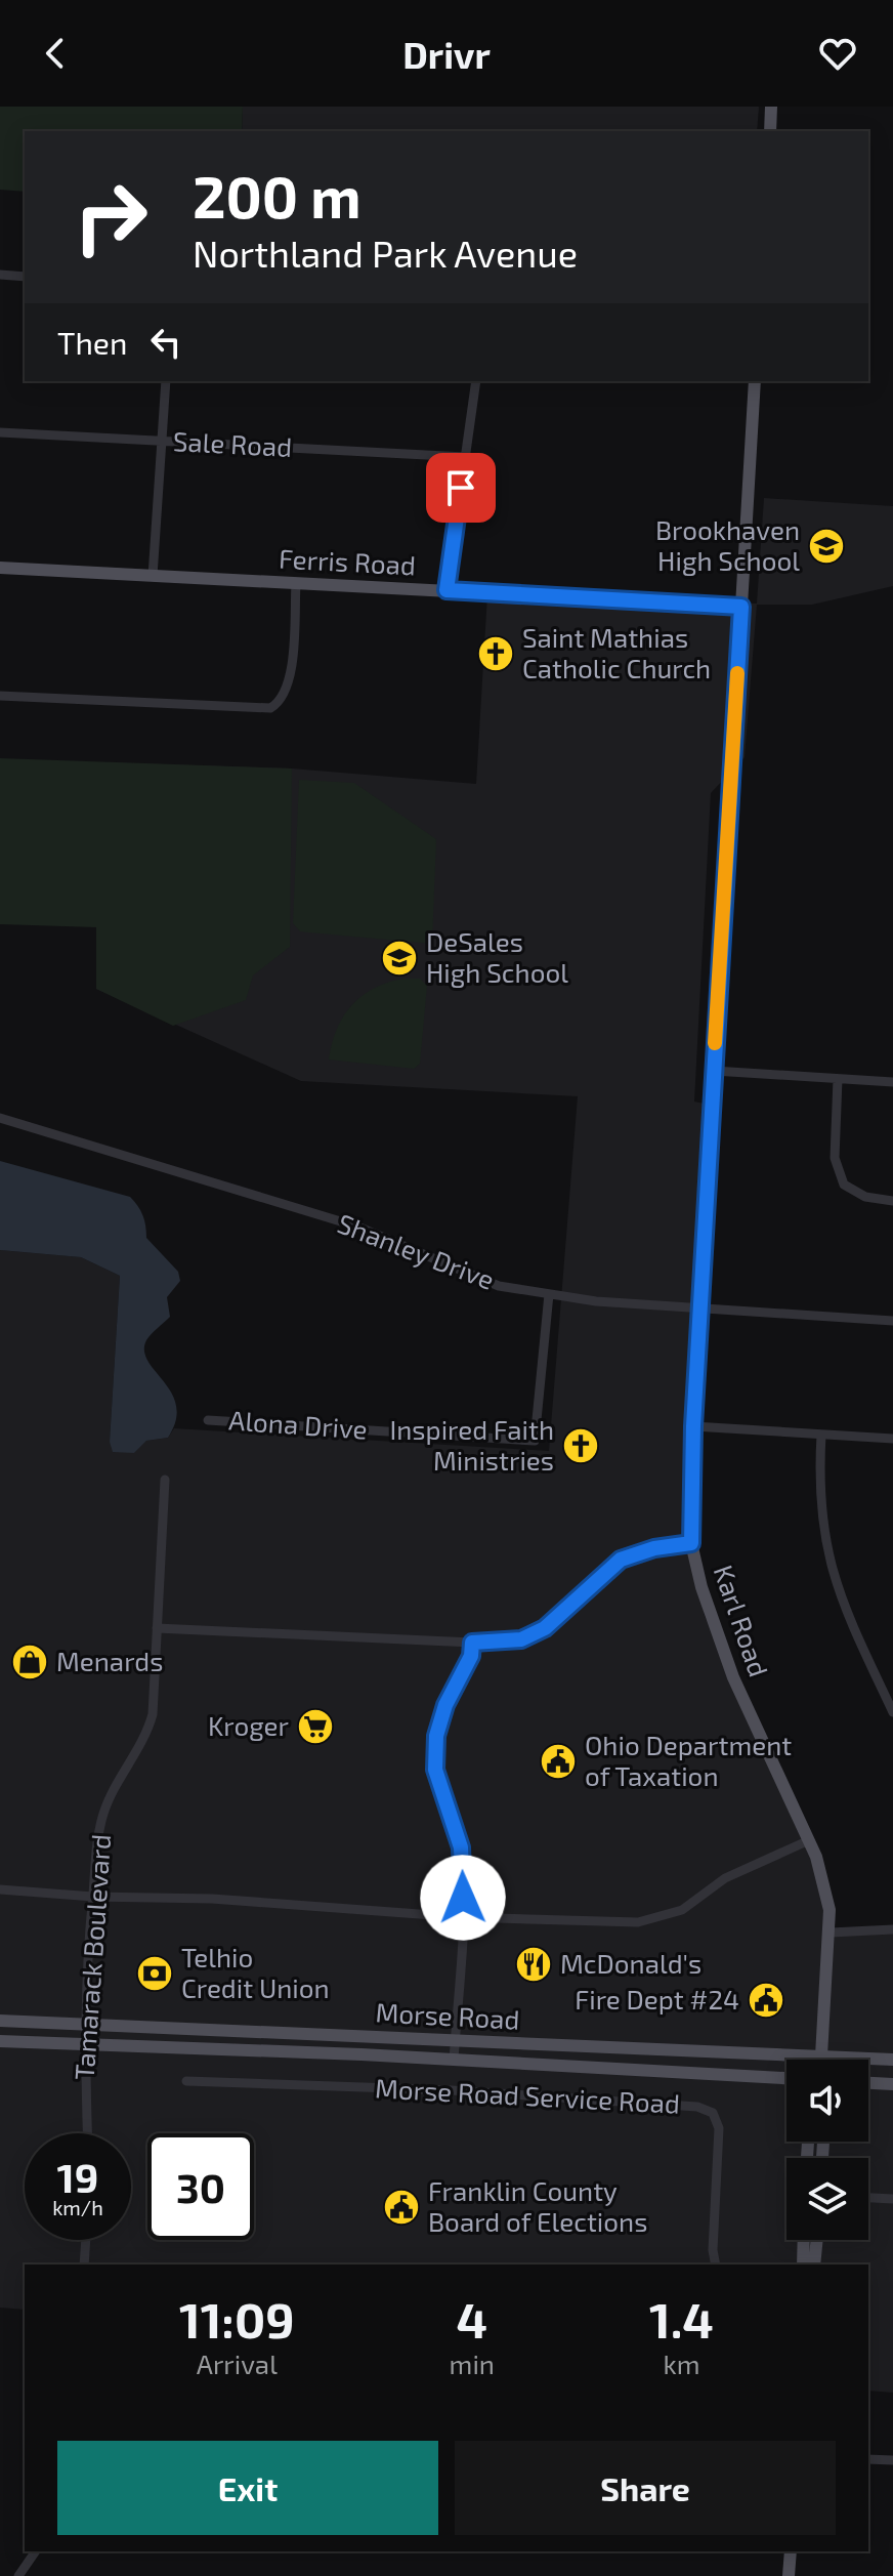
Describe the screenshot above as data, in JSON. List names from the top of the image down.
{
  "streets": {
    "main road": ["Ferris Road", "Karl Road", "Morse Road"],
    "street": [
      "Sale Road",
      "Shanley Drive",
      "Alona Drive",
      "Tamarack Boulevard",
      "Morse Road Service Road"
    ]
  },
  "crossings": [
    ["Ferris Road", "Karl Road"],
    ["Shanley Drive", "Alona Drive"],
    ["Shanley Drive", "Karl Road"],
    ["Karl Road", "Morse Road"],
    ["Tamarack Boulevard", "Morse Road"]
  ],
  "places": {
    "school or university": ["Brookhaven High School", "DeSales High School"],
    "church": ["Saint Mathias Catholic Church", "Inspired Faith Ministries"],
    "shop": ["Menards"],
    "supermarket": ["Kroger"],
    "public building": ["Ohio Department of Taxation", "Fire Dept #24", "Franklin County Board of Elections"],
    "restaurant": ["McDonald's"],
    "bank": ["Telhio Credit Union"]
  },
  "page": {
    "header": "Drivr",
    "turn": ["200 m", "Northland Park Avenue"],
    "then": "Then",
    "speed": "19 km/h",
    "limit": "30",
    "eta": [
      "11:09",
      "Arrival",
      "4",
      "min",
      "1.4",
      "km"
    ],
    "buttons": ["Exit", "Share"]
  }
}
